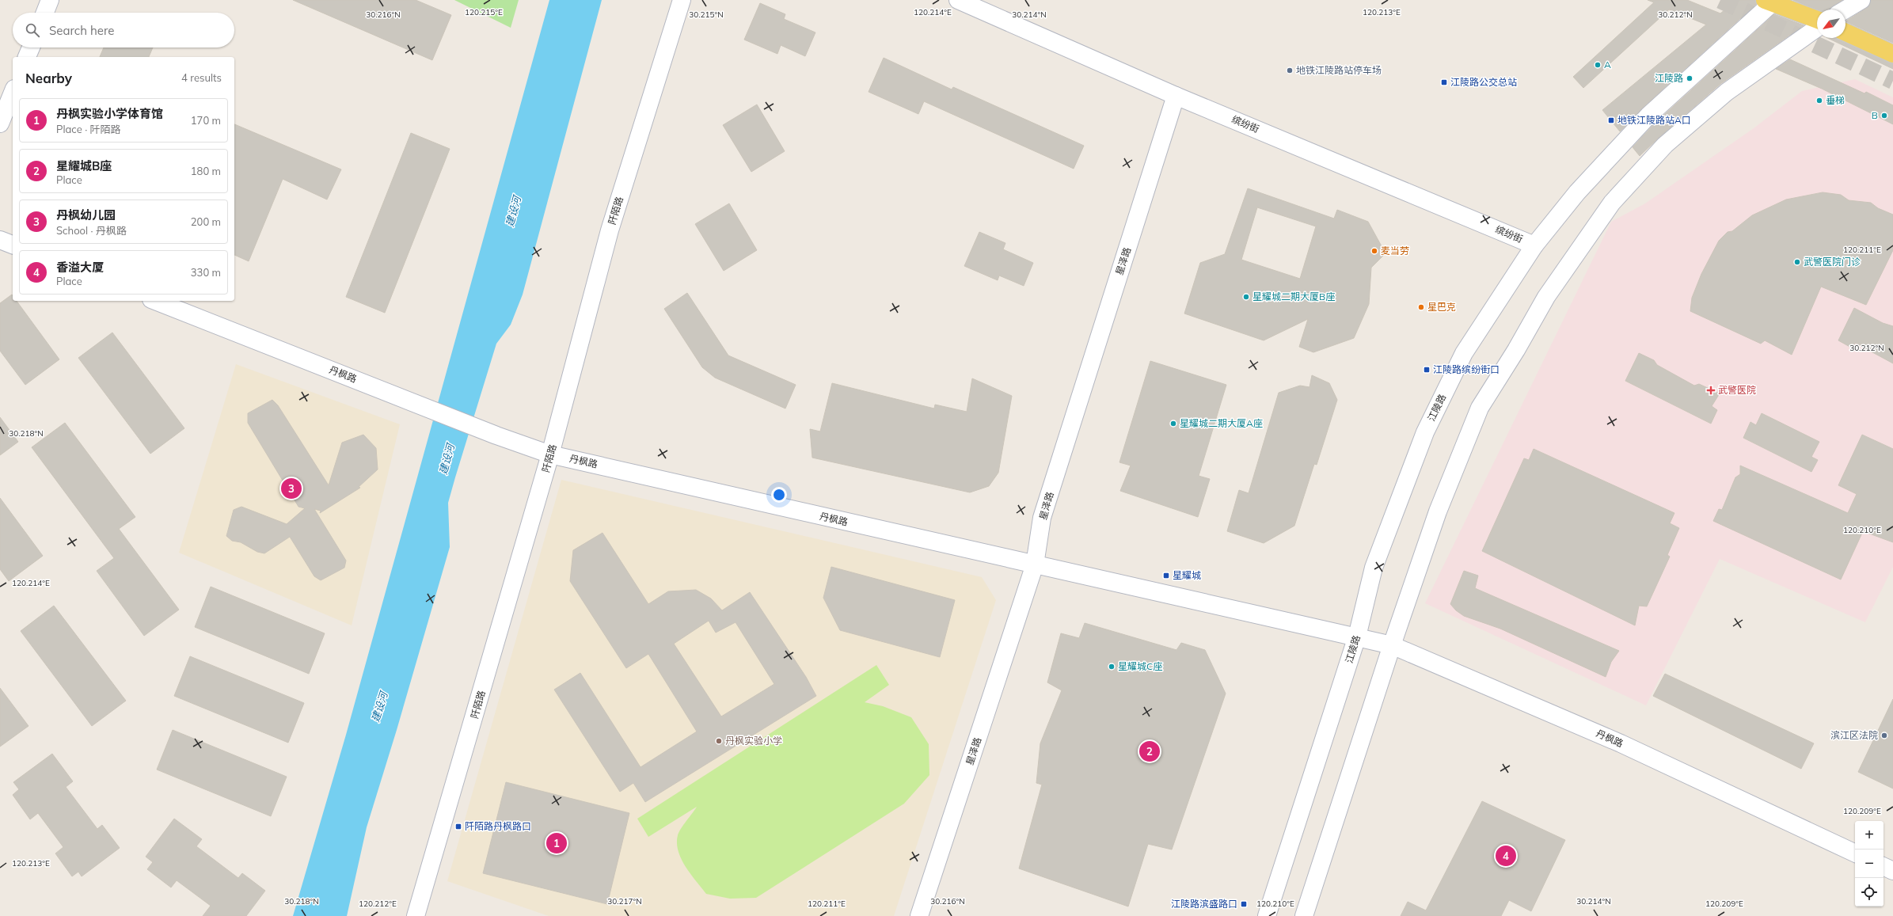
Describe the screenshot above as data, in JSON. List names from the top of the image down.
{
  "streets": {
    "street": [
      "缤纷街",
      "阡陌路",
      "星泽路",
      "丹枫路",
      "江陵路"
    ]
  },
  "crossings": [
    ["缤纷街", "星泽路"],
    ["缤纷街", "江陵路"],
    ["阡陌路", "丹枫路"],
    ["星泽路", "丹枫路"],
    ["丹枫路", "江陵路"]
  ],
  "water": ["建设河"],
  "places": {
    "other": [
      "A",
      "地铁江陵路站停车场",
      "江陵路",
      "垂梯",
      "B",
      "麦当劳",
      "武警医院门诊",
      "星耀城二期大厦B座",
      "星巴克",
      "星耀城二期大厦A座",
      "星耀城C座",
      "滨江区法院",
      "丹枫实验小学"
    ],
    "transit": [
      "江陵路公交总站",
      "地铁江陵路站A口",
      "江陵路缤纷街口",
      "星耀城",
      "阡陌路丹枫路口",
      "江陵路滨盛路口"
    ],
    "health": ["武警医院"]
  },
  "north": "bottom left",
  "page": {
    "search": "Search here",
    "heading": ["Nearby", "4 results"],
    "list": [
      {
        "mark": "1",
        "name": "丹枫实验小学体育馆",
        "note": "Place · 阡陌路",
        "value": "170 m"
      },
      {
        "mark": "2",
        "name": "星耀城B座",
        "note": "Place",
        "value": "180 m"
      },
      {
        "mark": "3",
        "name": "丹枫幼儿园",
        "note": "School · 丹枫路",
        "value": "200 m"
      },
      {
        "mark": "4",
        "name": "香溢大厦",
        "note": "Place",
        "value": "330 m"
      }
    ],
    "pins": [
      "3",
      "2",
      "1",
      "4"
    ],
    "map_buttons": ["+", "−"]
  },
  "coordinates": [
    "120.215°E",
    "120.214°E",
    "120.213°E",
    "30.216°N",
    "30.215°N",
    "30.214°N",
    "30.212°N",
    "120.211°E",
    "30.218°N",
    "120.210°E",
    "120.209°E",
    "30.217°N",
    "120.212°E"
  ]
}
